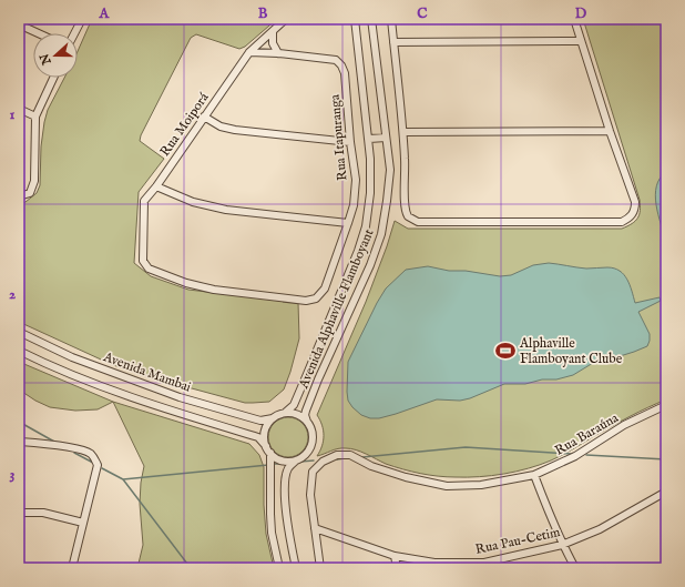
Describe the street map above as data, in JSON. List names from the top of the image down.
{
  "streets": {
    "street": [
      "Rua Moiporá",
      "Rua Itapuranga",
      "Avenida Alphaville Flamboyant",
      "Avenida Mambai",
      "Rua Baraúna",
      "Rua Pau-Cetim"
    ]
  },
  "crossings": [
    ["Rua Moiporá", "Rua Itapuranga"],
    ["Avenida Alphaville Flamboyant", "Avenida Mambai"],
    ["Rua Baraúna", "Rua Pau-Cetim"]
  ],
  "places": {
    "sports": ["Alphaville Flamboyant Clube"]
  },
  "north": "left",
  "grid": {
    "columns": [
      "A",
      "B",
      "C",
      "D"
    ],
    "rows": ["1", "2", "3"]
  }
}
